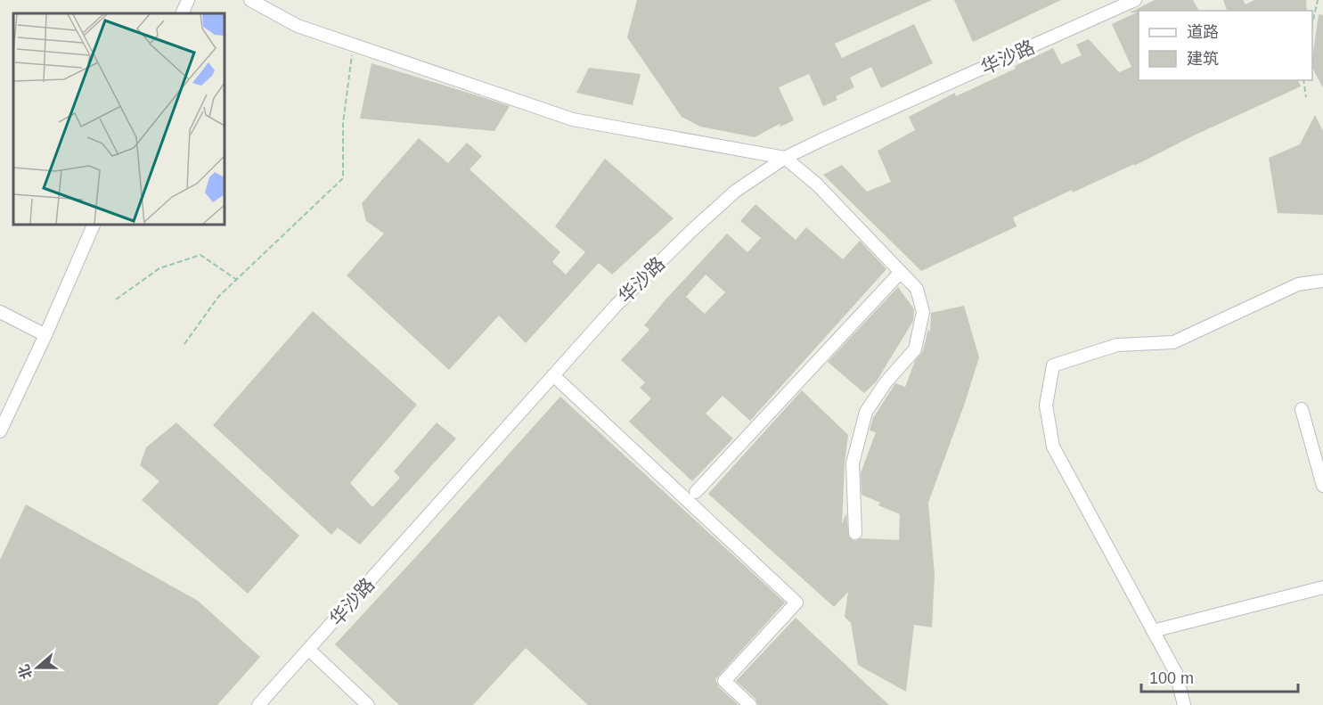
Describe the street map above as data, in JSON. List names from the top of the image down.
{
  "streets": {
    "street": ["华沙路"]
  },
  "legend": ["道路", "建筑"],
  "scale_bar": "100 m",
  "north": "left"
}
